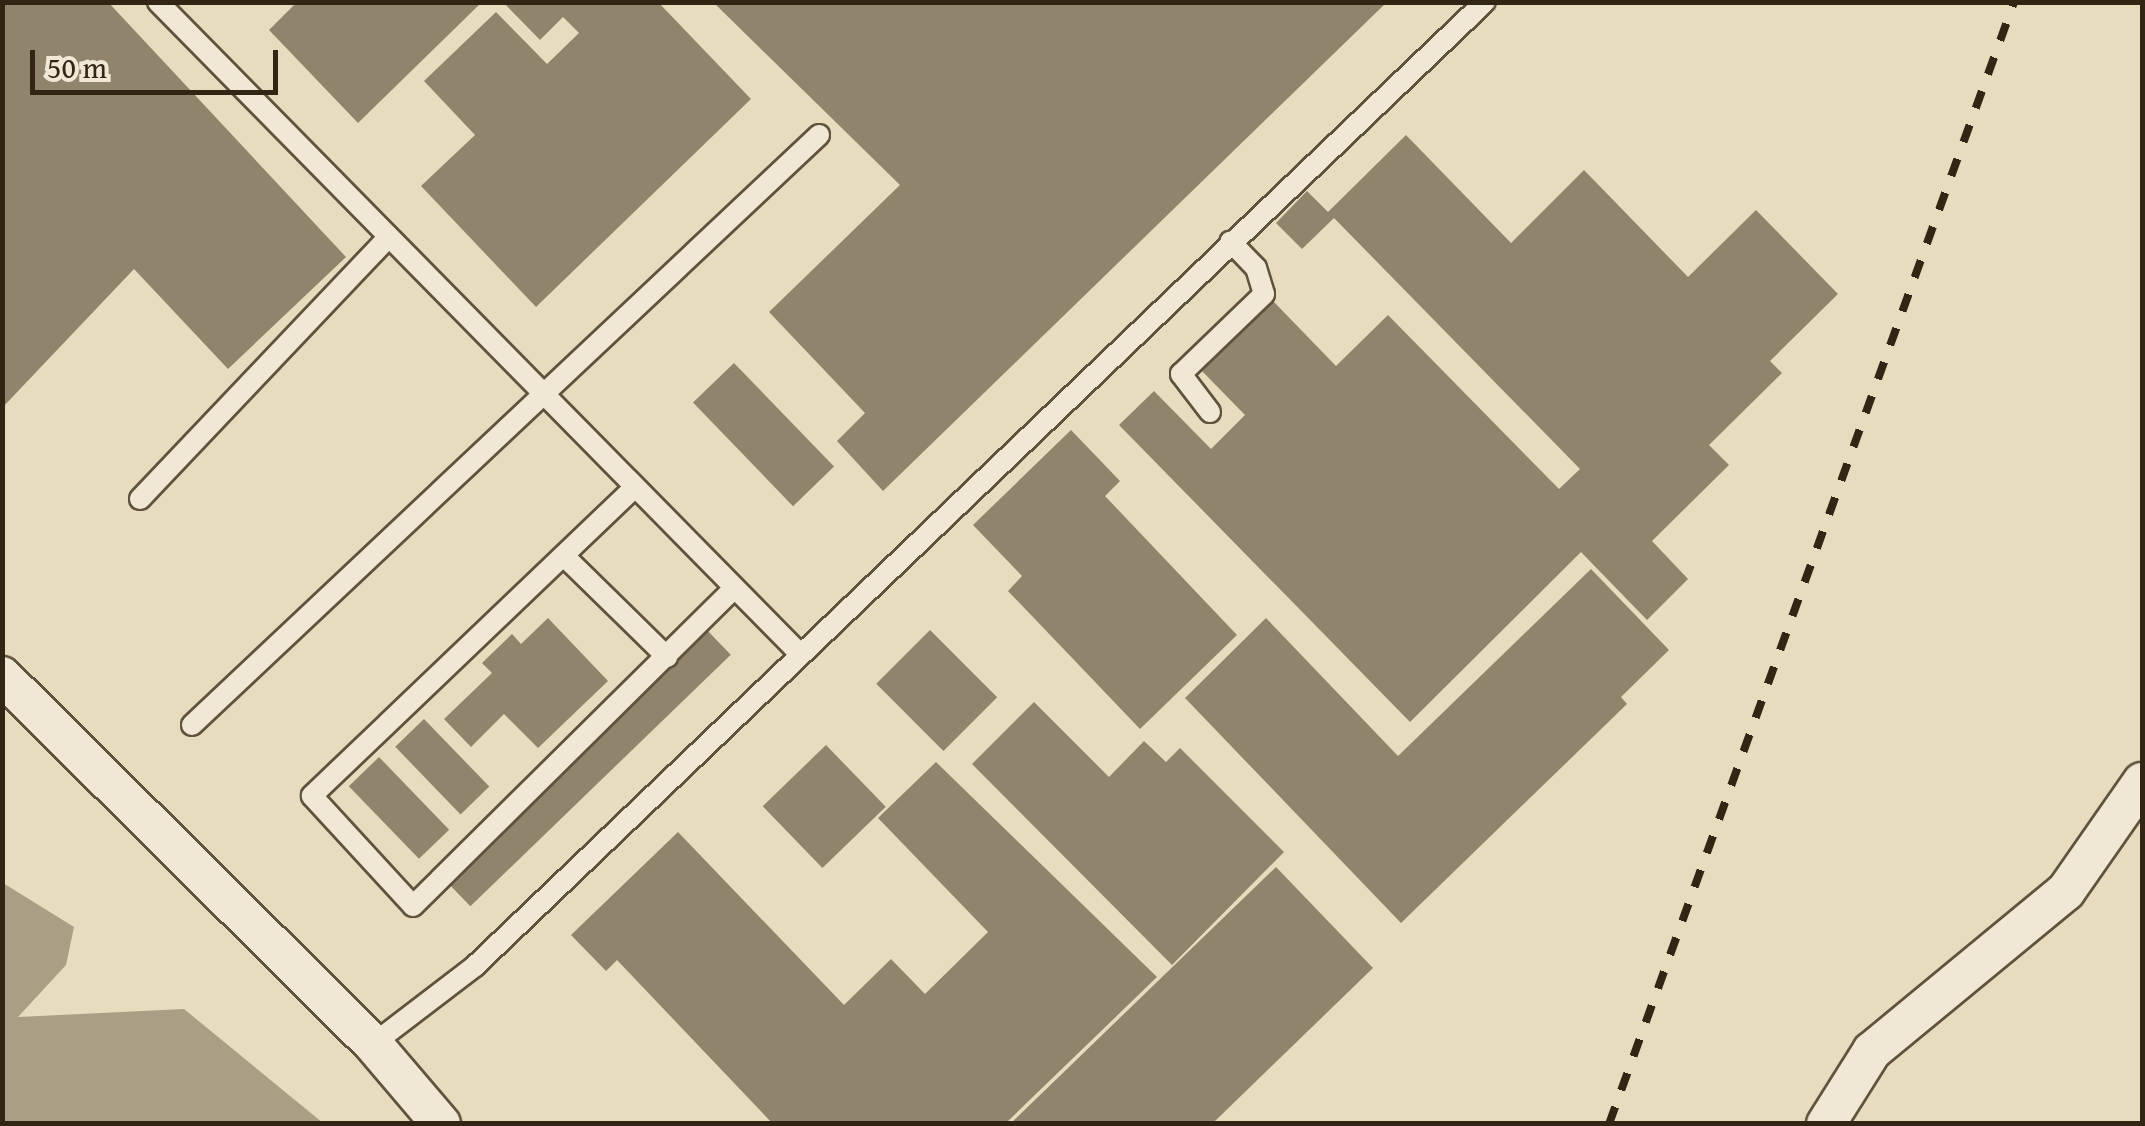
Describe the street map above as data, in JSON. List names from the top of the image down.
{
  "scale_bar": "50 m"
}
